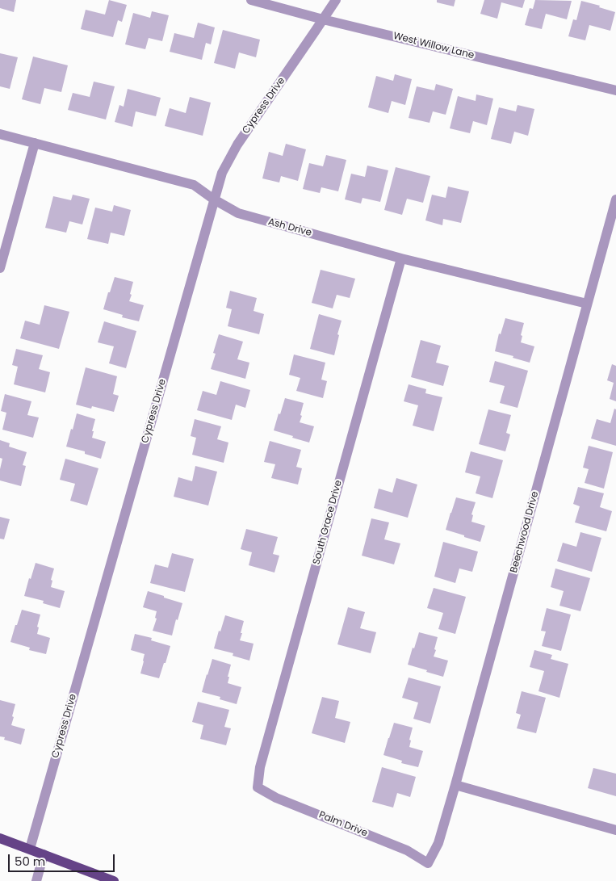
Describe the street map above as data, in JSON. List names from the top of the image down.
{
  "streets": {
    "street": [
      "West Willow Lane",
      "Cypress Drive",
      "Ash Drive",
      "South Grace Drive",
      "Beechwood Drive",
      "Palm Drive"
    ]
  },
  "crossings": [
    ["West Willow Lane", "Cypress Drive"],
    ["Cypress Drive", "Ash Drive"],
    ["Ash Drive", "South Grace Drive"],
    ["Ash Drive", "Beechwood Drive"],
    ["South Grace Drive", "Palm Drive"],
    ["Beechwood Drive", "Palm Drive"]
  ],
  "scale_bar": "50 m"
}
